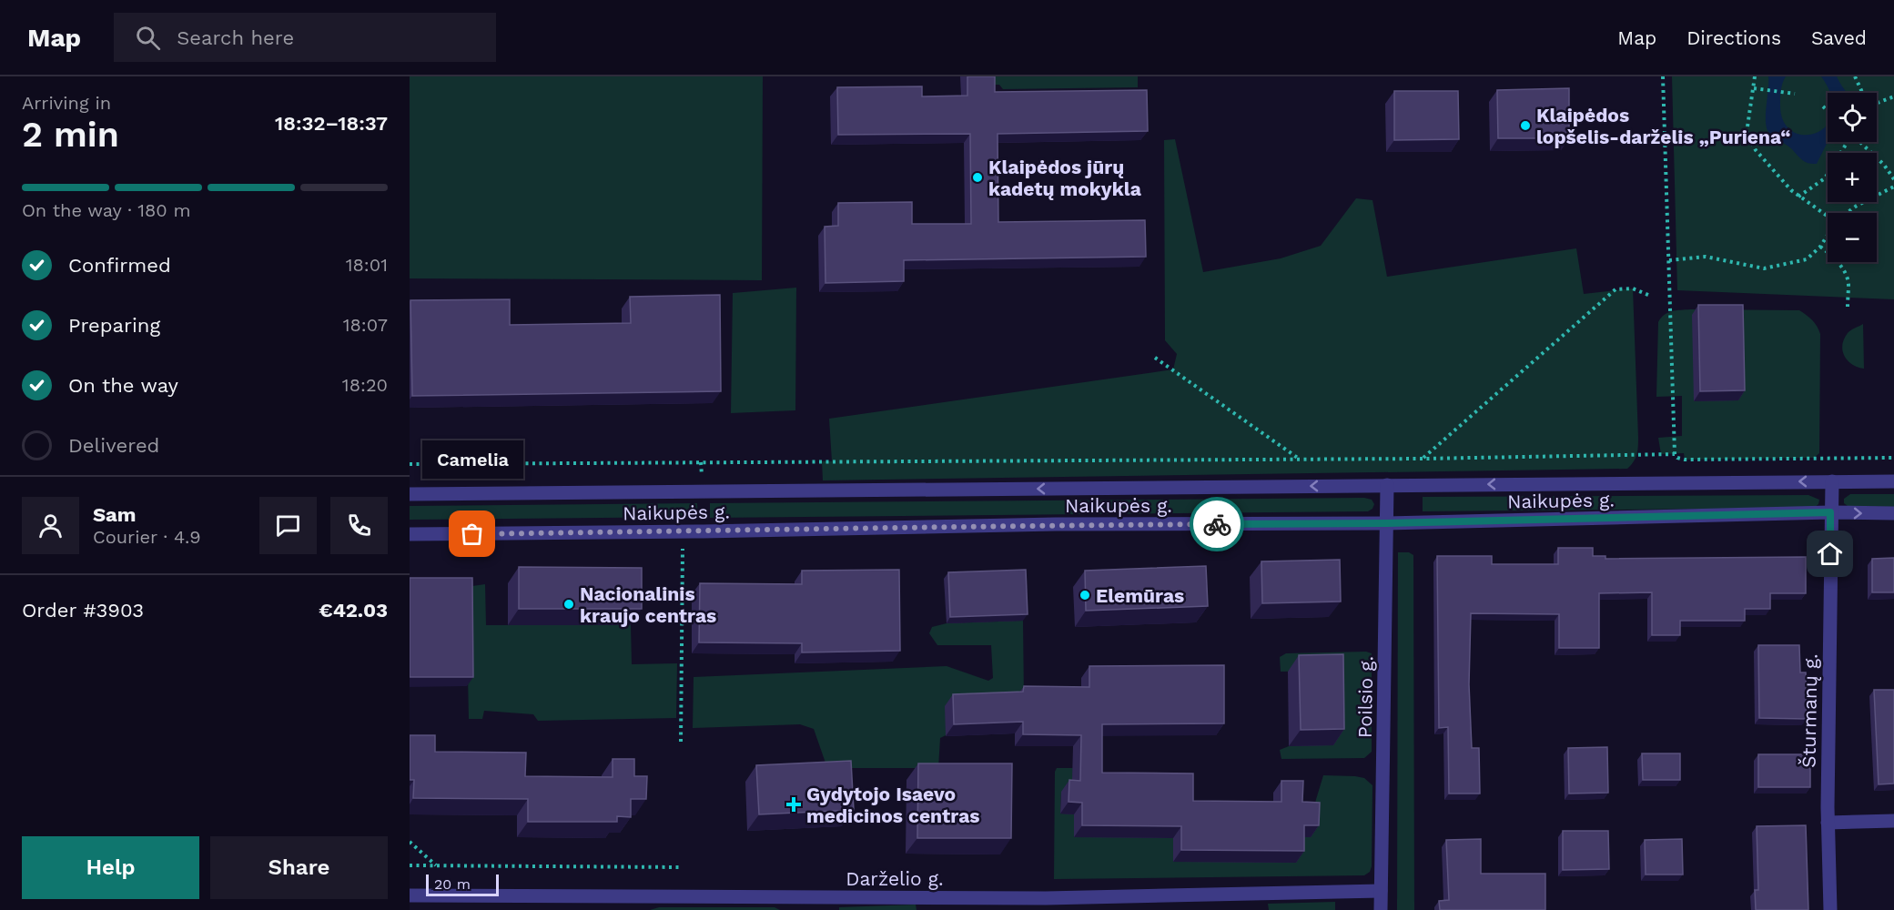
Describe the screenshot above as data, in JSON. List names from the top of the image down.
{
  "streets": {
    "street": [
      "Naikupės g.",
      "Poilsio g.",
      "Šturmanų g.",
      "Darželio g."
    ]
  },
  "crossings": [
    ["Naikupės g.", "Poilsio g."],
    ["Naikupės g.", "Šturmanų g."],
    ["Poilsio g.", "Darželio g."]
  ],
  "places": {
    "other": [
      "Klaipėdos lopšelis-darželis „Puriena“",
      "Klaipėdos jūrų kadetų mokykla",
      "Camelia",
      "Elemūras",
      "Nacionalinis kraujo centras"
    ],
    "health": ["Gydytojo Isaevo medicinos centras"]
  },
  "scale_bar": "20 m",
  "page": {
    "header": "Map",
    "search": "Search here",
    "nav": ["Map", "Directions", "Saved"],
    "heading": ["2 min", "Arriving in", "18:32–18:37"],
    "panel": [
      "Sam",
      "Courier · 4.9",
      "Order #3903",
      "€42.03"
    ],
    "map_buttons": ["+", "−"],
    "bar": "On the way · 180 m",
    "list": [
      ["Confirmed", "18:01"],
      ["Preparing", "18:07"],
      ["On the way", "18:20"],
      "Delivered"
    ],
    "bubble": "Camelia",
    "buttons": ["Help", "Share"],
    "scale": "20 m"
  }
}
